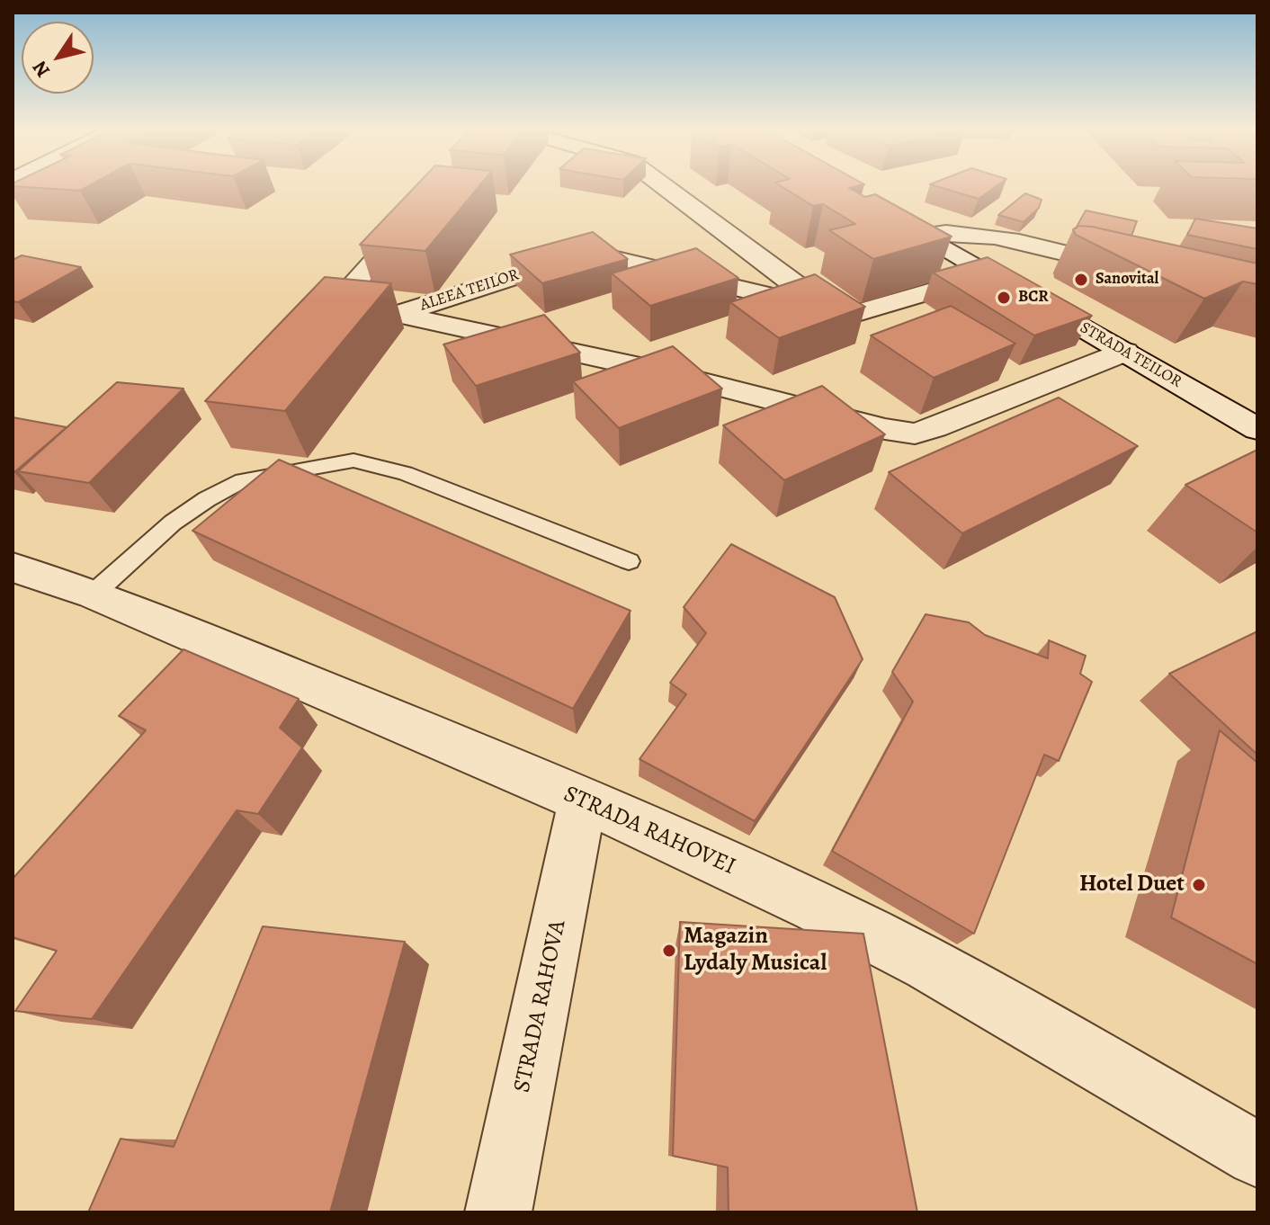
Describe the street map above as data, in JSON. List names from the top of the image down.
{
  "streets": {
    "street": [
      "ALEEA TEILOR",
      "STRADA TEILOR",
      "STRADA RAHOVEI",
      "STRADA RAHOVA"
    ]
  },
  "crossings": [
    ["ALEEA TEILOR", "STRADA TEILOR"],
    ["STRADA RAHOVEI", "STRADA RAHOVA"]
  ],
  "places": [
    "Sanovital",
    "BCR",
    "Hotel Duet",
    "Magazin Lydaly Musical"
  ],
  "north": "bottom left"
}
